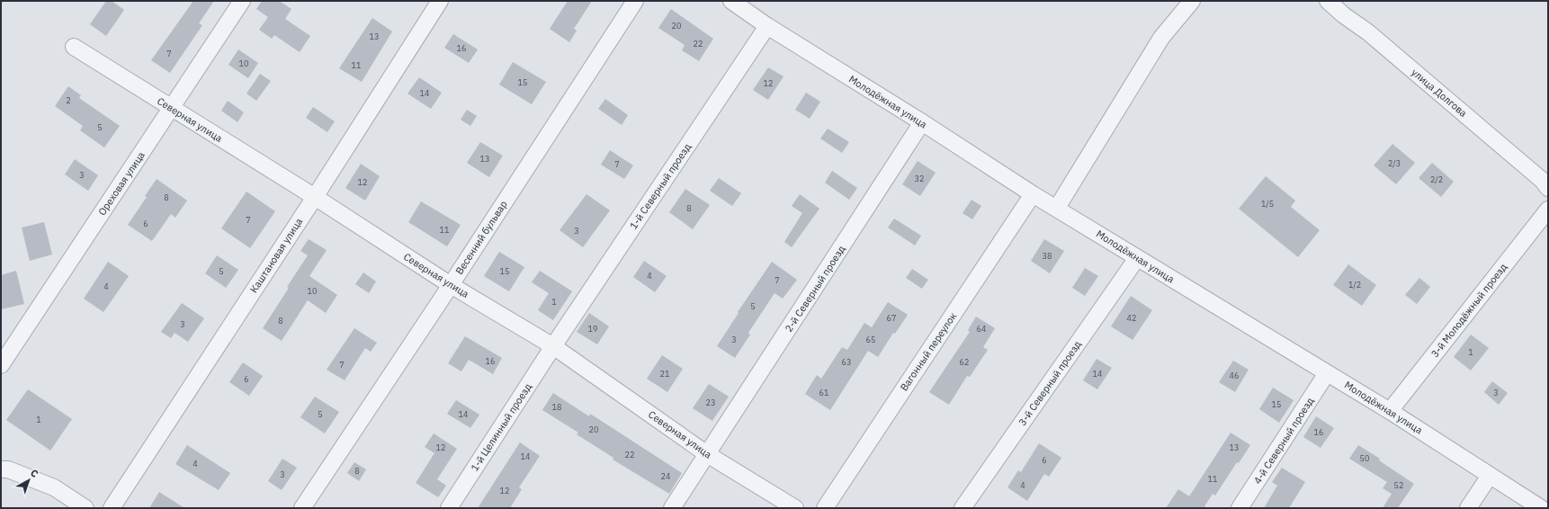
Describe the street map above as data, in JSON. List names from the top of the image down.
{
  "streets": {
    "street": [
      "улица Долгова",
      "Молодёжная улица",
      "Северная улица",
      "Ореховая улица",
      "1-й Северный проезд",
      "Весенний бульвар",
      "Каштановая улица",
      "2-й Северный проезд",
      "3-й Молодёжный проезд",
      "Вагонный переулок",
      "3-й Северный проезд",
      "1-й Целинный проезд",
      "4-й Северный проезд"
    ]
  },
  "crossings": [
    ["Молодёжная улица", "1-й Северный проезд"],
    ["Молодёжная улица", "2-й Северный проезд"],
    ["Молодёжная улица", "3-й Молодёжный проезд"],
    ["Молодёжная улица", "Вагонный переулок"],
    ["Молодёжная улица", "3-й Северный проезд"],
    ["Молодёжная улица", "4-й Северный проезд"],
    ["Северная улица", "Ореховая улица"],
    ["Северная улица", "1-й Северный проезд"],
    ["Северная улица", "Весенний бульвар"],
    ["Северная улица", "Каштановая улица"],
    ["Северная улица", "2-й Северный проезд"],
    ["Северная улица", "1-й Целинный проезд"],
    ["1-й Северный проезд", "1-й Целинный проезд"]
  ],
  "house_numbers": [
    "20",
    "13",
    "22",
    "16",
    "7",
    "10",
    "11",
    "15",
    "12",
    "14",
    "2",
    "5",
    "13",
    "2/3",
    "7",
    "3",
    "32",
    "2/2",
    "12",
    "8",
    "1/5",
    "8",
    "7",
    "6",
    "11",
    "3",
    "38",
    "5",
    "15",
    "4",
    "7",
    "1/2",
    "4",
    "10",
    "1",
    "5",
    "67",
    "42",
    "8",
    "3",
    "19",
    "64",
    "3",
    "65",
    "1",
    "16",
    "63",
    "62",
    "7",
    "21",
    "14",
    "46",
    "6",
    "61",
    "3",
    "23",
    "15",
    "18",
    "5",
    "14",
    "1",
    "20",
    "16",
    "12",
    "13",
    "22",
    "14",
    "50",
    "6",
    "4",
    "8",
    "3",
    "24",
    "11",
    "4",
    "52",
    "12"
  ],
  "north": "top right"
}
